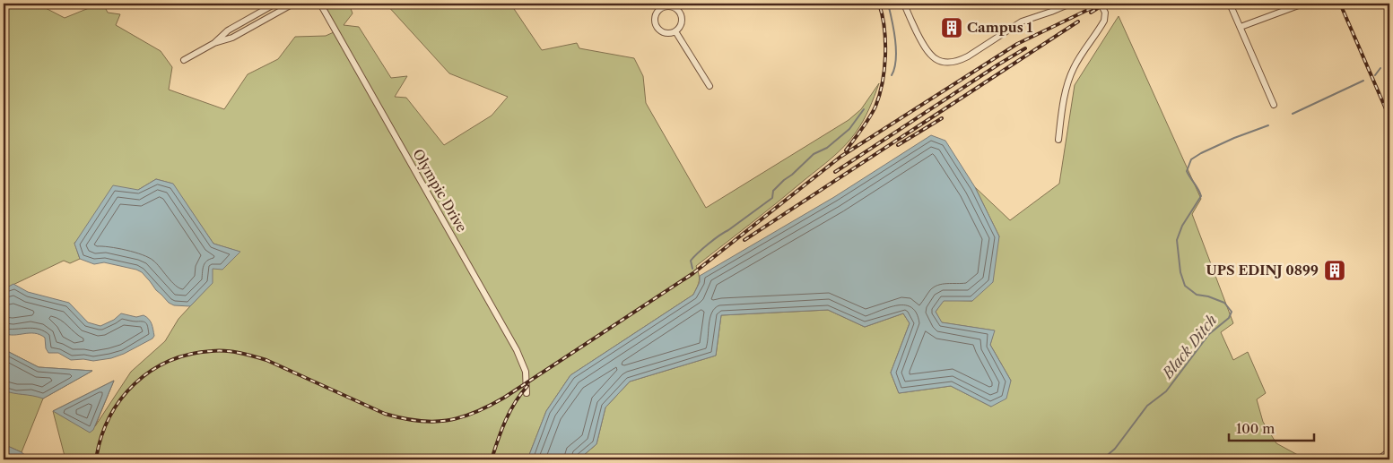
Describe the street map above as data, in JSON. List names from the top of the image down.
{
  "streets": {
    "street": ["Olympic Drive"]
  },
  "water": ["Black Ditch"],
  "places": {
    "building": ["Campus 1", "UPS EDINJ 0899"]
  },
  "scale_bar": "100 m"
}
